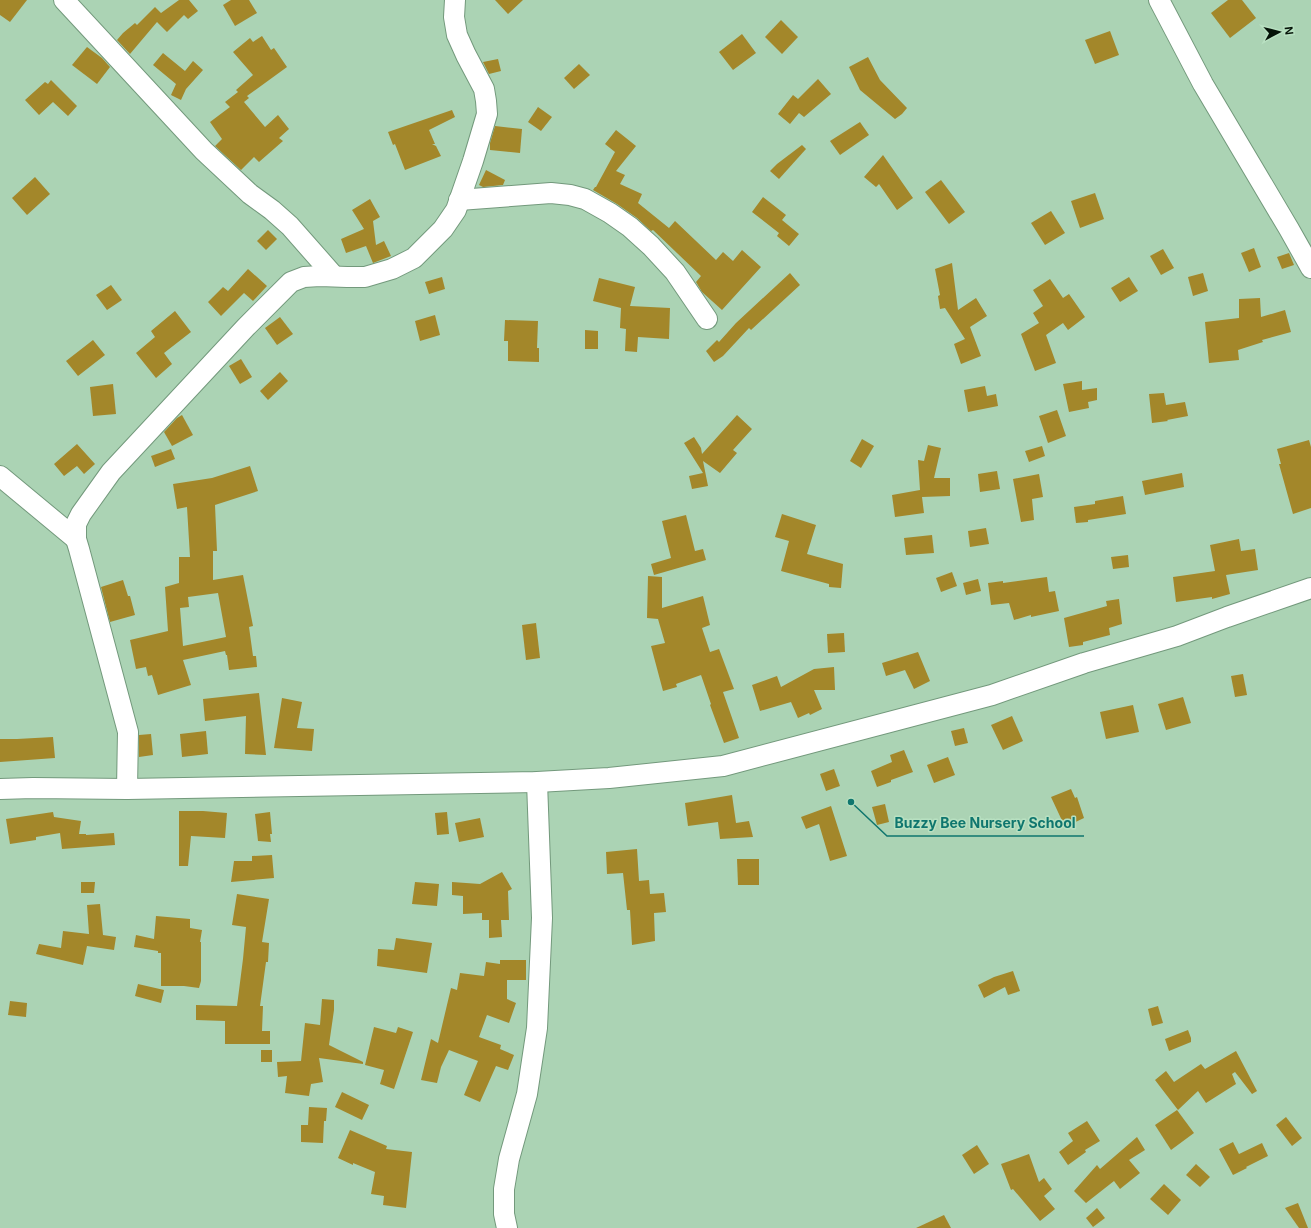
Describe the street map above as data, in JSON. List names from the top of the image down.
{
  "places": ["Buzzy Bee Nursery School"],
  "north": "right"
}
